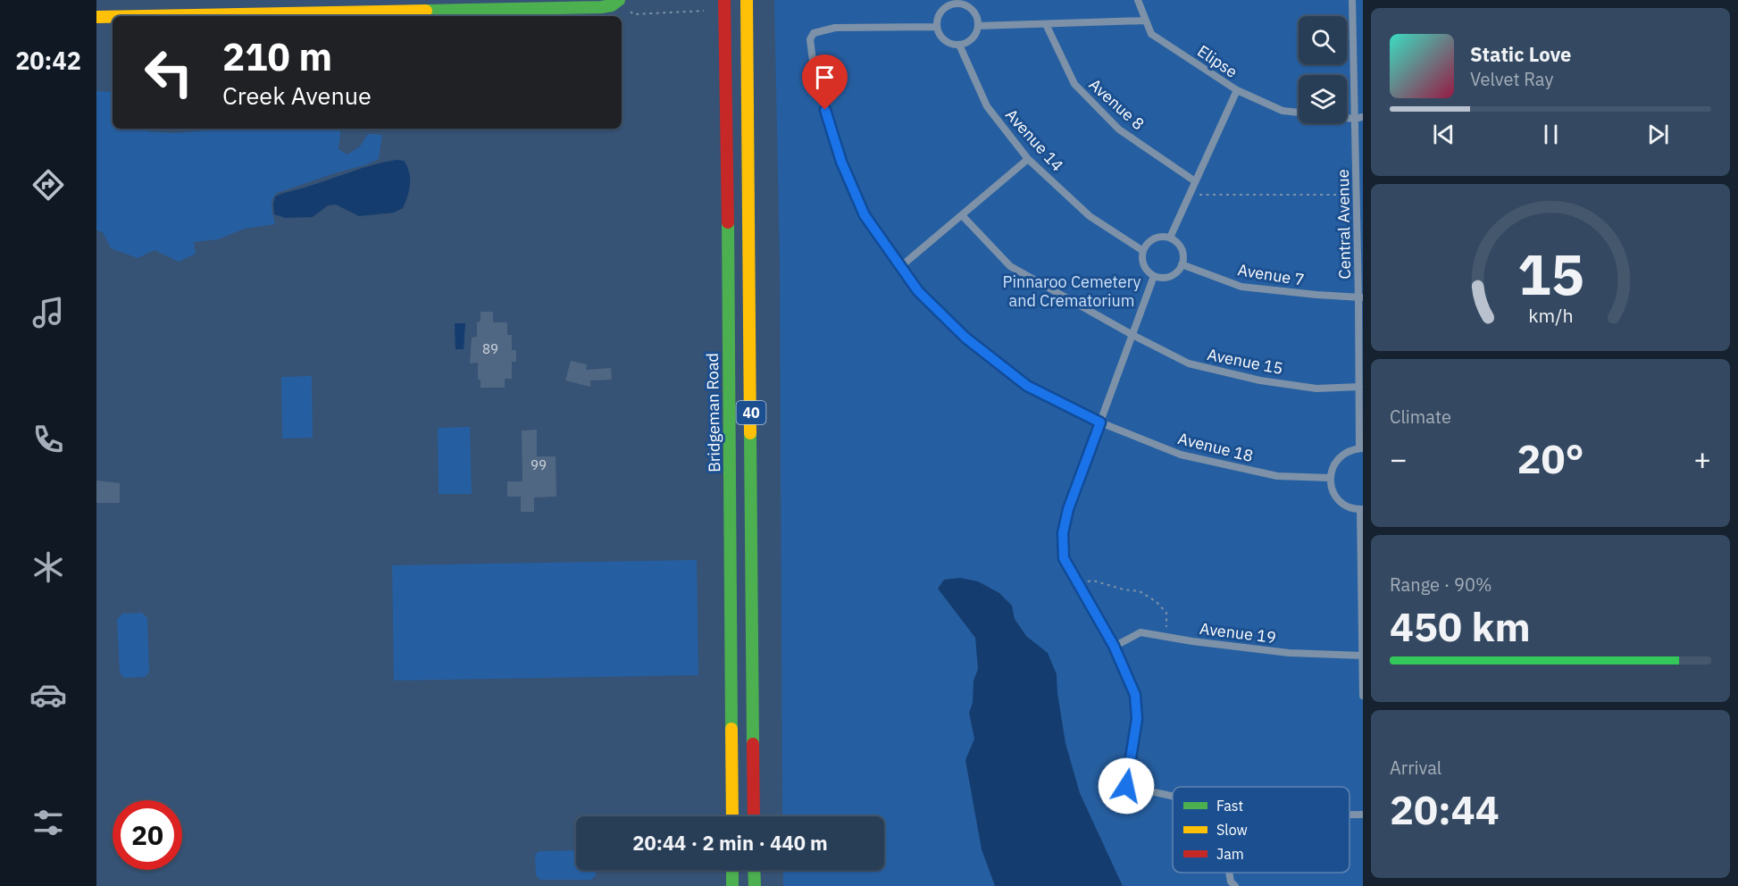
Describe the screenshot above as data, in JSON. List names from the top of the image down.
{
  "streets": {
    "main road": ["Bridgeman Road", "40"],
    "lane": [
      "Elipse",
      "Avenue 8",
      "Avenue 14",
      "Central Avenue",
      "Avenue 7",
      "Avenue 15",
      "Avenue 18",
      "Avenue 19"
    ]
  },
  "crossings": [
    ["Elipse", "Central Avenue"],
    ["Avenue 14", "Avenue 7"],
    ["Avenue 14", "Avenue 18"],
    ["Central Avenue", "Avenue 7"],
    ["Central Avenue", "Avenue 15"],
    ["Central Avenue", "Avenue 18"]
  ],
  "parks": ["Pinnaroo Cemetery and Crematorium"],
  "house_numbers": ["89", "99"],
  "legend": ["Fast", "Slow", "Jam"],
  "page": {
    "tabs": "20:42",
    "turn": ["210 m", "Creek Avenue"],
    "song": ["Static Love", "Velvet Ray"],
    "tile": [
      "Climate",
      ["Range · 90%", "450 km"],
      ["Arrival", "20:44"]
    ],
    "heat": ["−", "20°", "+"],
    "limit": "20",
    "trip": "20:44 · 2 min · 440 m",
    "gauge": ["15", "km/h"]
  }
}
